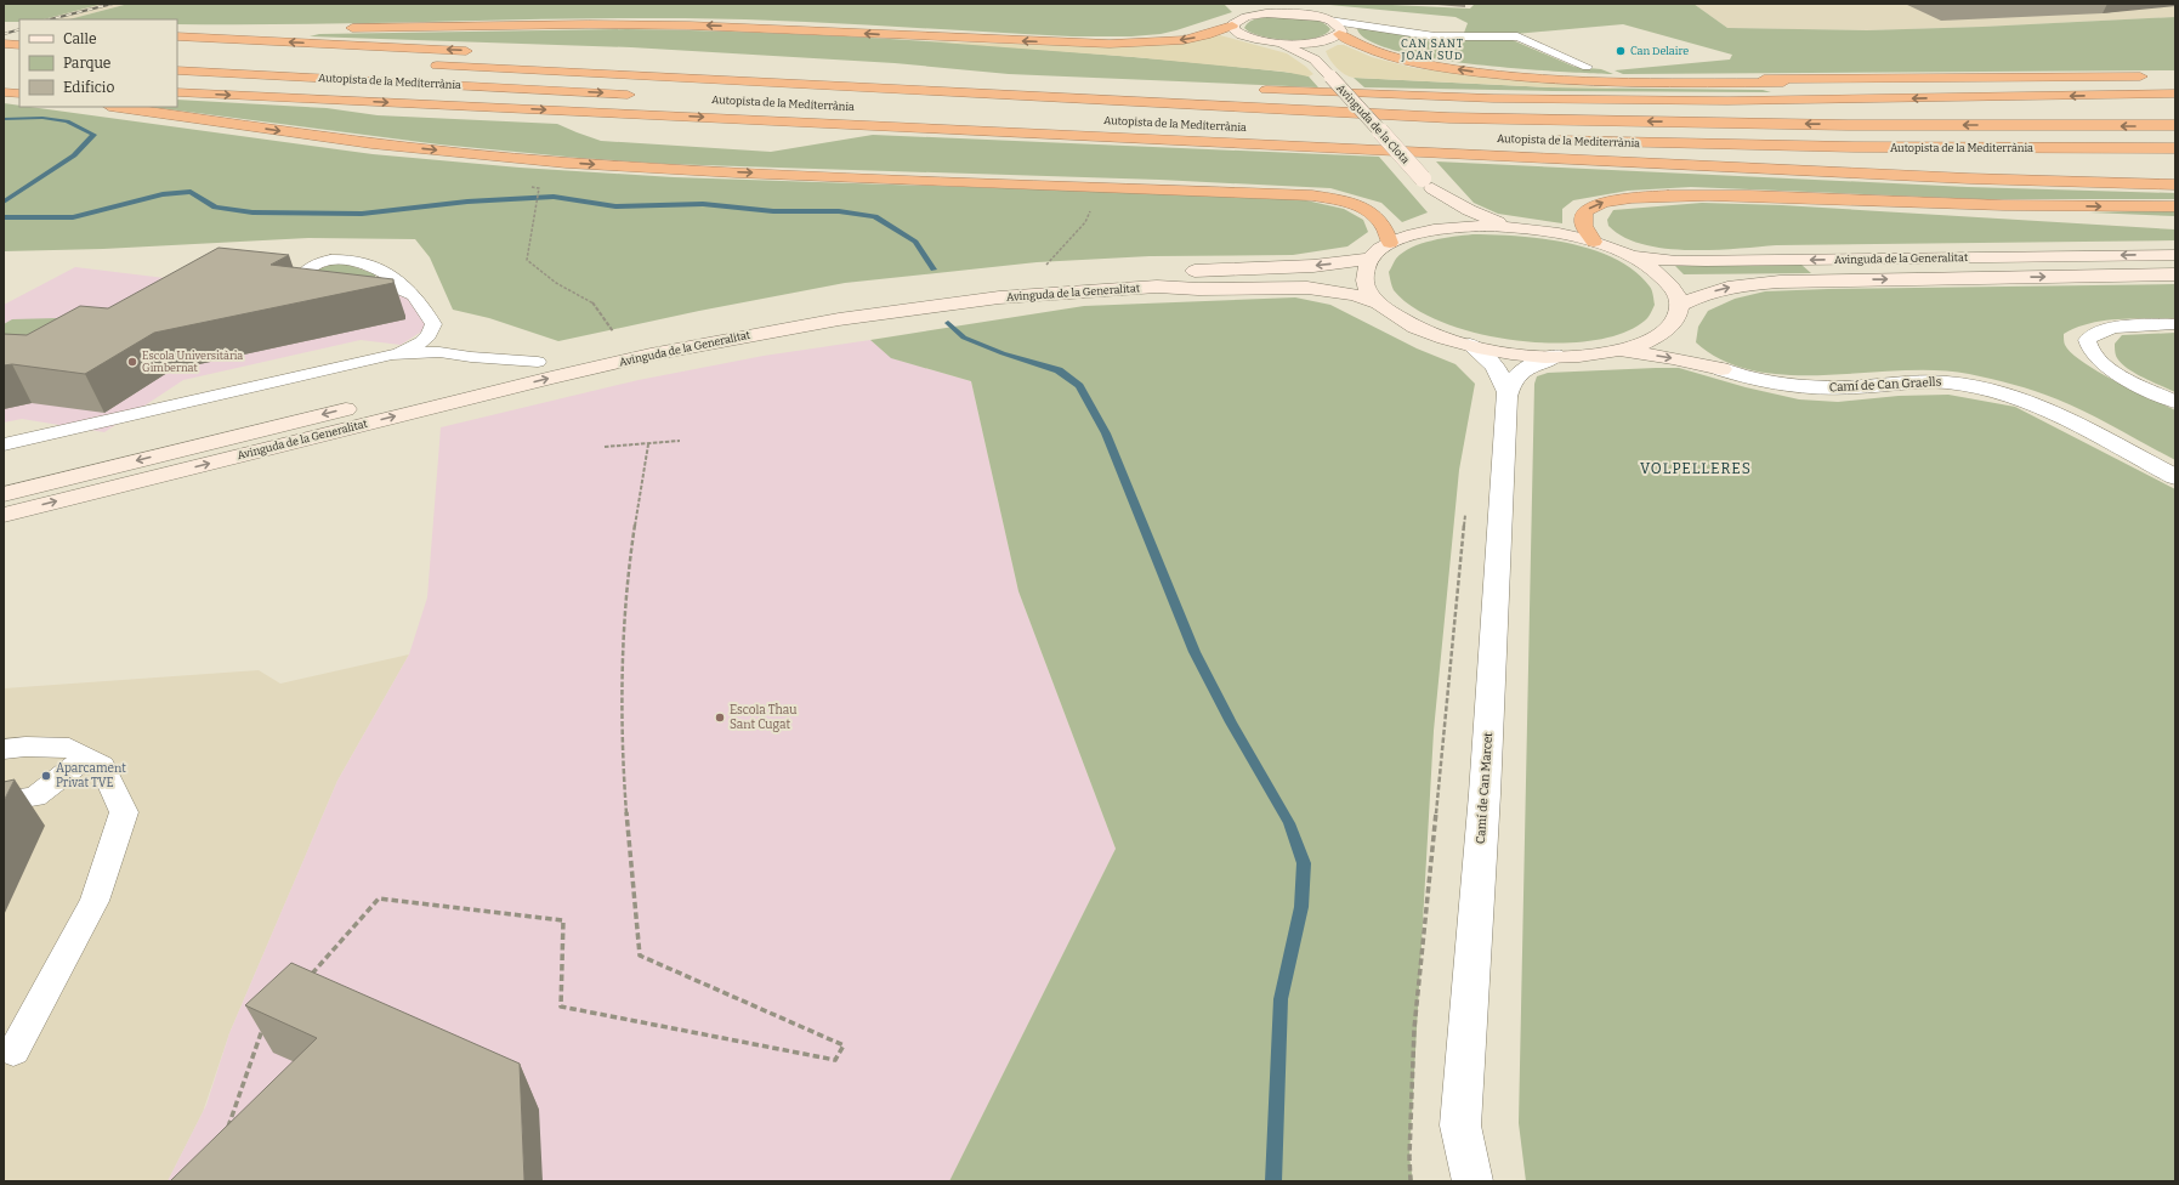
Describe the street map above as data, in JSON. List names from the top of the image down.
{
  "streets": {
    "highway": ["Autopista de la Mediterrània"],
    "street": [
      "Avinguda de la Clota",
      "Avinguda de la Generalitat",
      "Camí de Can Graells",
      "Camí de Can Marcet"
    ]
  },
  "districts": ["CAN SANT JOAN SUD", "VOLPELLERES"],
  "places": [
    "Can Delaire",
    "Escola Universitària Gimbernat",
    "Escola Thau Sant Cugat",
    "Aparcament Privat TVE"
  ],
  "legend": ["Calle", "Parque", "Edificio"]
}
